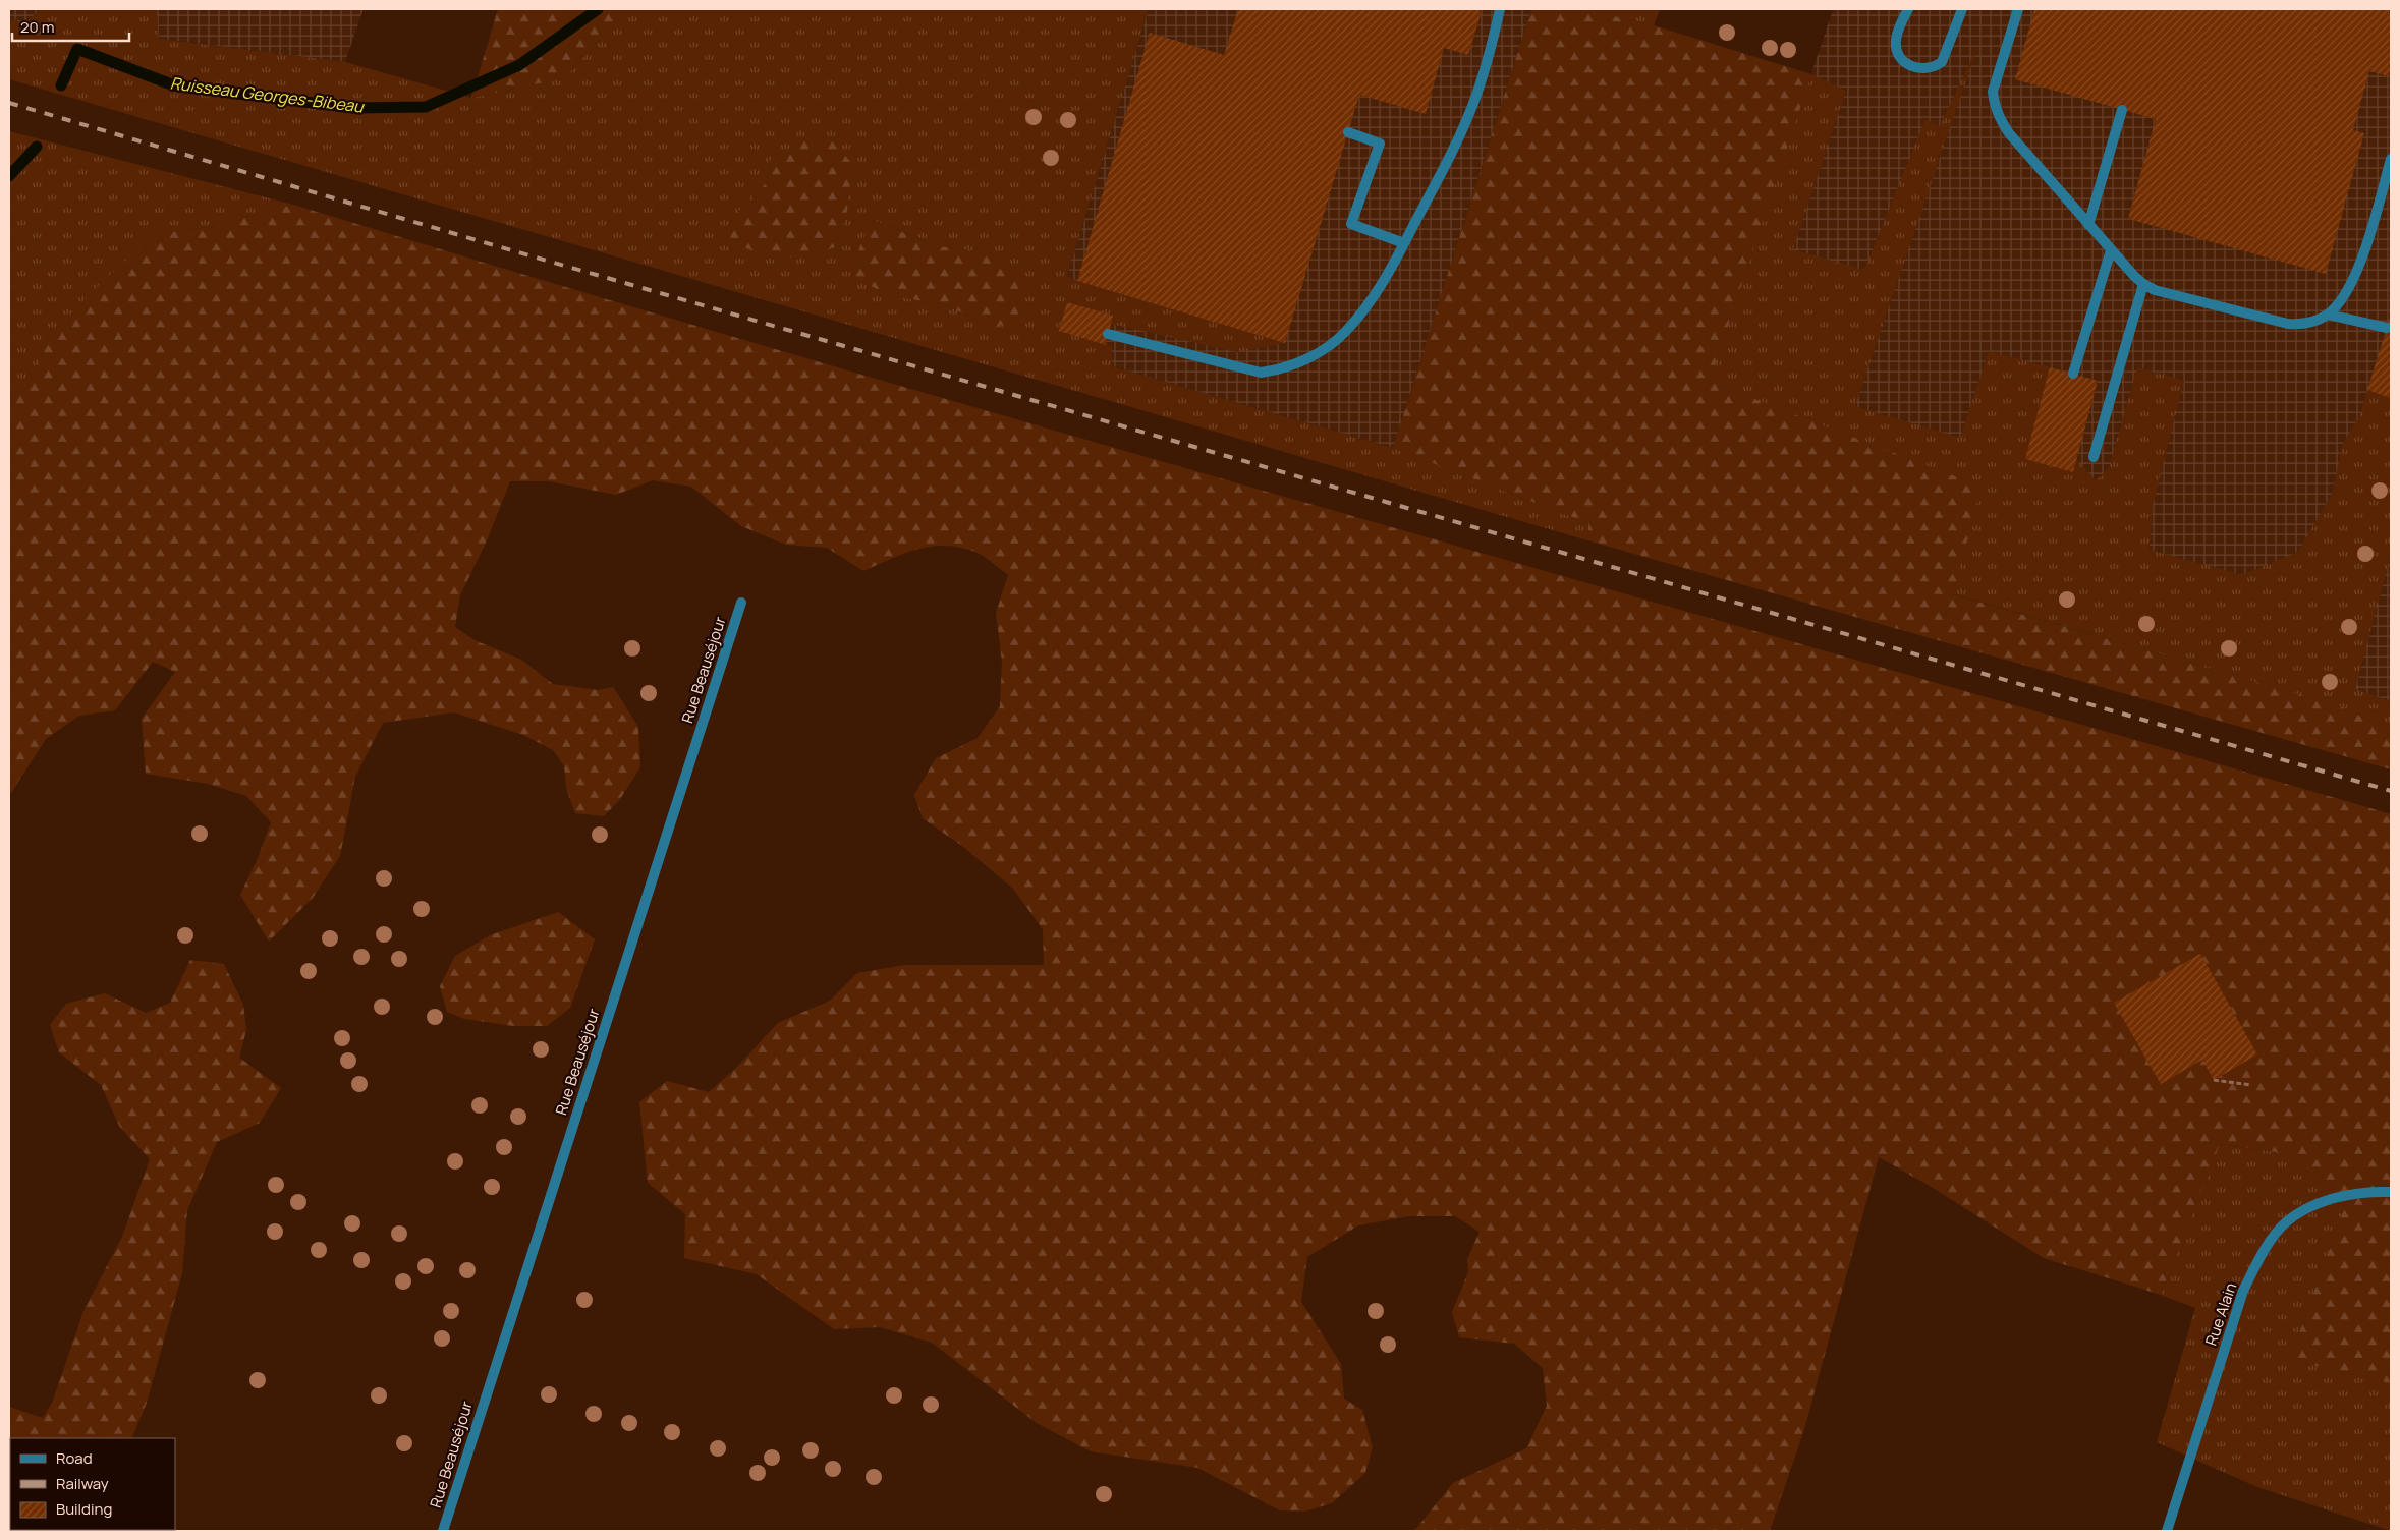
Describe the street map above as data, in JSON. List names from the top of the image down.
{
  "streets": {
    "street": ["Rue Beauséjour", "Rue Alain"]
  },
  "water": ["Ruisseau Georges-Bibeau"],
  "legend": ["Road", "Railway", "Building"],
  "scale_bar": "20 m"
}
